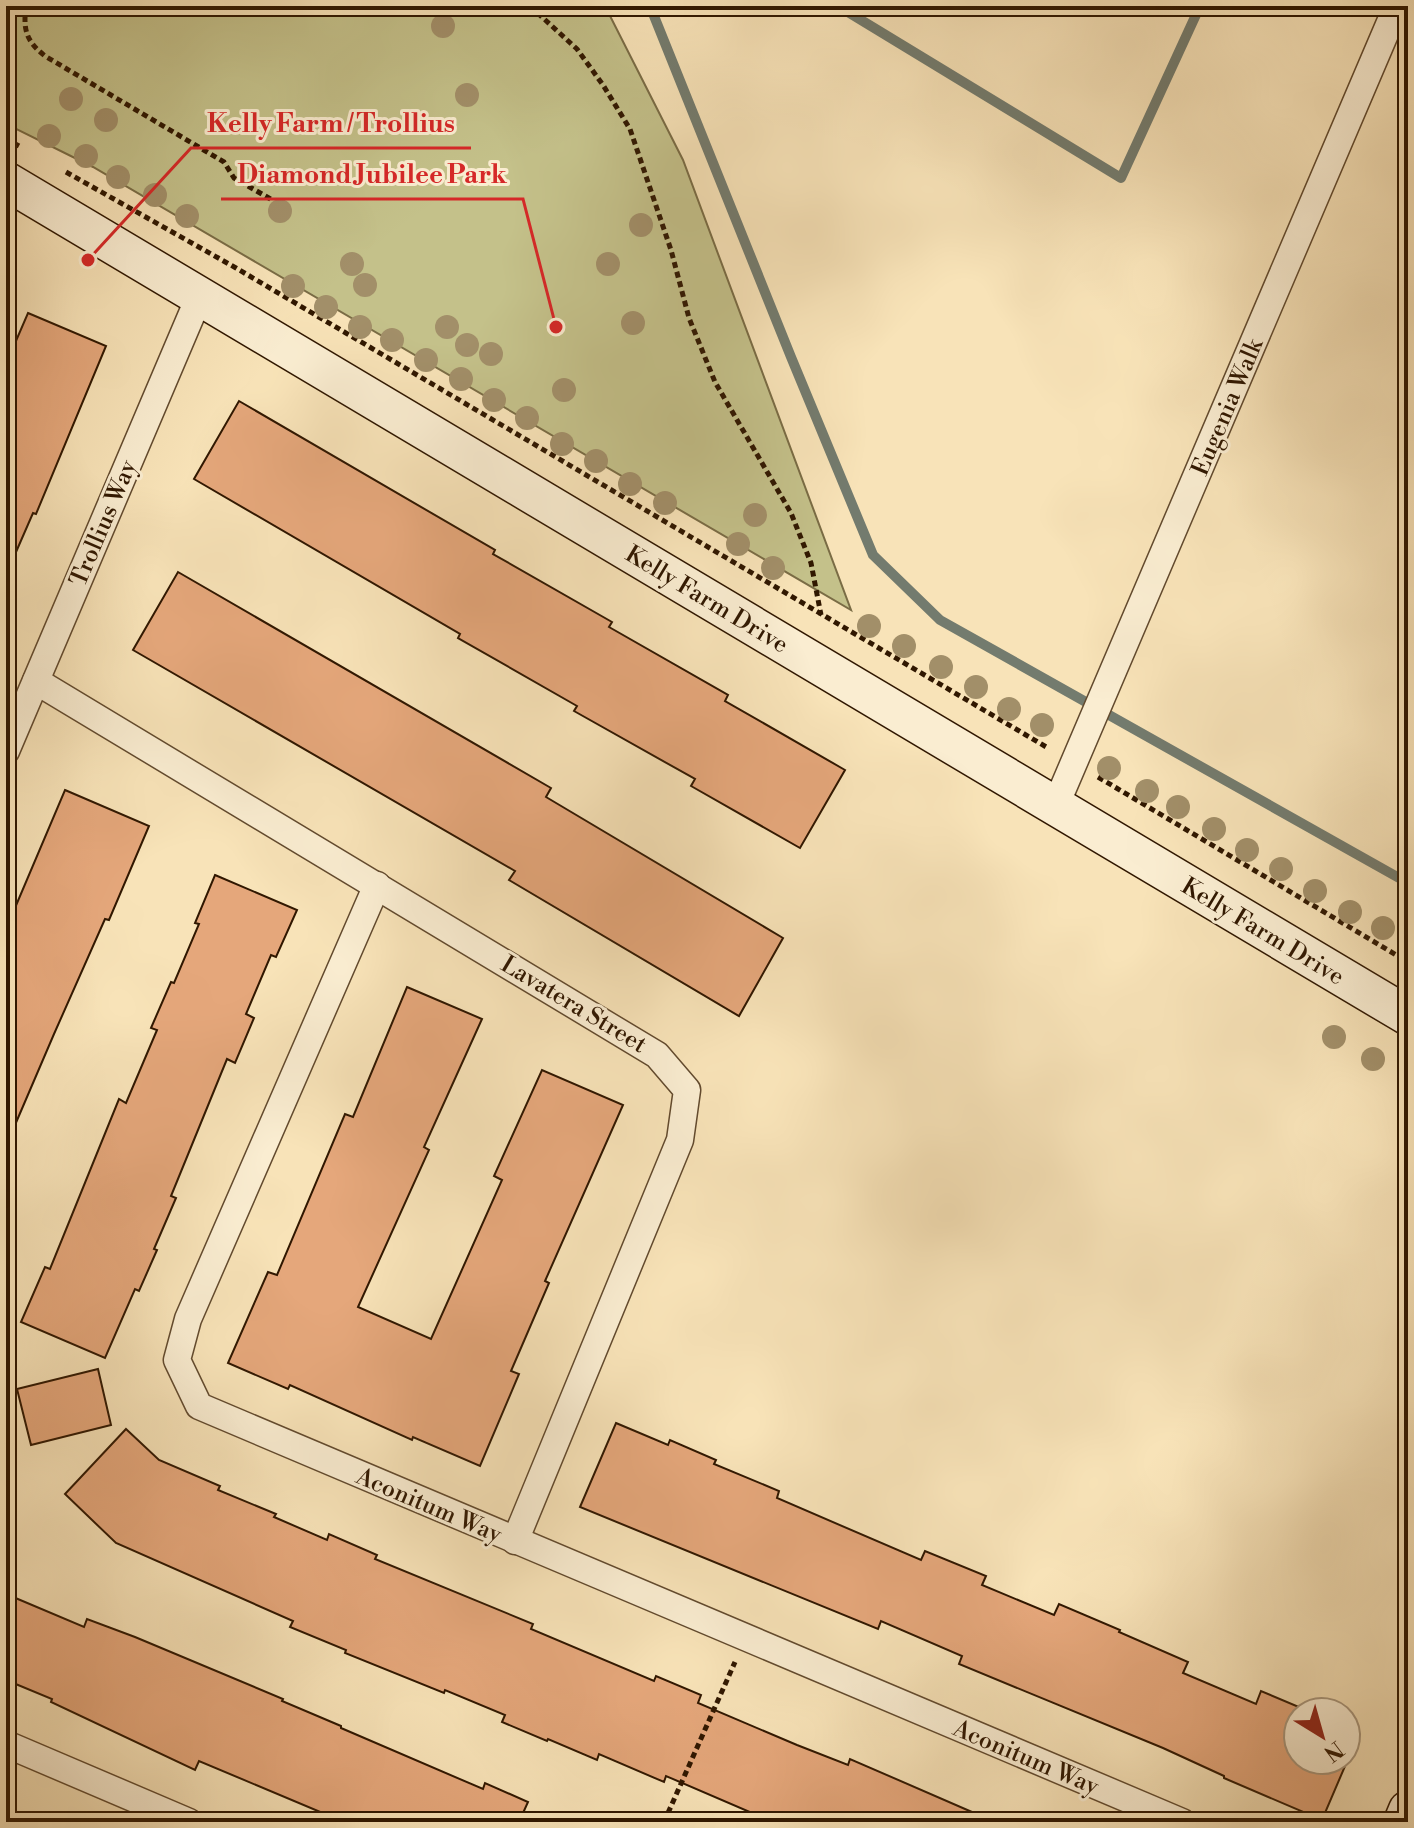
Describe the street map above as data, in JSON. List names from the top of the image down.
{
  "streets": {
    "street": [
      "Eugenia Walk",
      "Trollius Way",
      "Kelly Farm Drive",
      "Lavatera Street",
      "Aconitum Way"
    ]
  },
  "crossings": [
    ["Eugenia Walk", "Kelly Farm Drive"],
    ["Trollius Way", "Kelly Farm Drive"],
    ["Trollius Way", "Lavatera Street"],
    ["Lavatera Street", "Aconitum Way"]
  ],
  "places": ["Kelly Farm / Trollius", "Diamond Jubilee Park"],
  "north": "bottom right"
}
